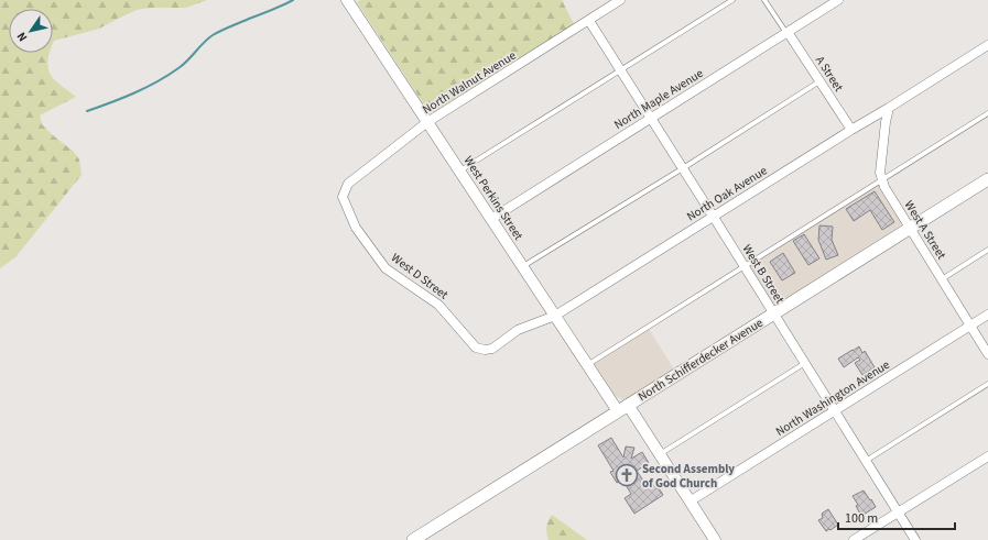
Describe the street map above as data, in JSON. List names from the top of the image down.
{
  "streets": {
    "main road": ["North Schifferdecker Avenue"],
    "street": [
      "A Street",
      "North Walnut Avenue",
      "North Maple Avenue",
      "North Oak Avenue",
      "West Perkins Street",
      "West A Street",
      "West B Street",
      "West D Street",
      "North Washington Avenue"
    ]
  },
  "crossings": [
    ["A Street", "North Maple Avenue"],
    ["A Street", "North Oak Avenue"],
    ["North Walnut Avenue", "West Perkins Street"],
    ["North Walnut Avenue", "West B Street"],
    ["North Walnut Avenue", "West D Street"],
    ["North Maple Avenue", "West Perkins Street"],
    ["North Maple Avenue", "West B Street"],
    ["North Oak Avenue", "West Perkins Street"],
    ["North Oak Avenue", "West B Street"],
    ["North Oak Avenue", "West D Street"],
    ["West Perkins Street", "North Schifferdecker Avenue"],
    ["West Perkins Street", "North Washington Avenue"],
    ["West A Street", "North Schifferdecker Avenue"],
    ["West A Street", "North Washington Avenue"],
    ["West B Street", "North Schifferdecker Avenue"],
    ["West B Street", "North Washington Avenue"]
  ],
  "places": {
    "church": ["Second Assembly of God Church"]
  },
  "scale_bar": "100 m",
  "north": "bottom left"
}
